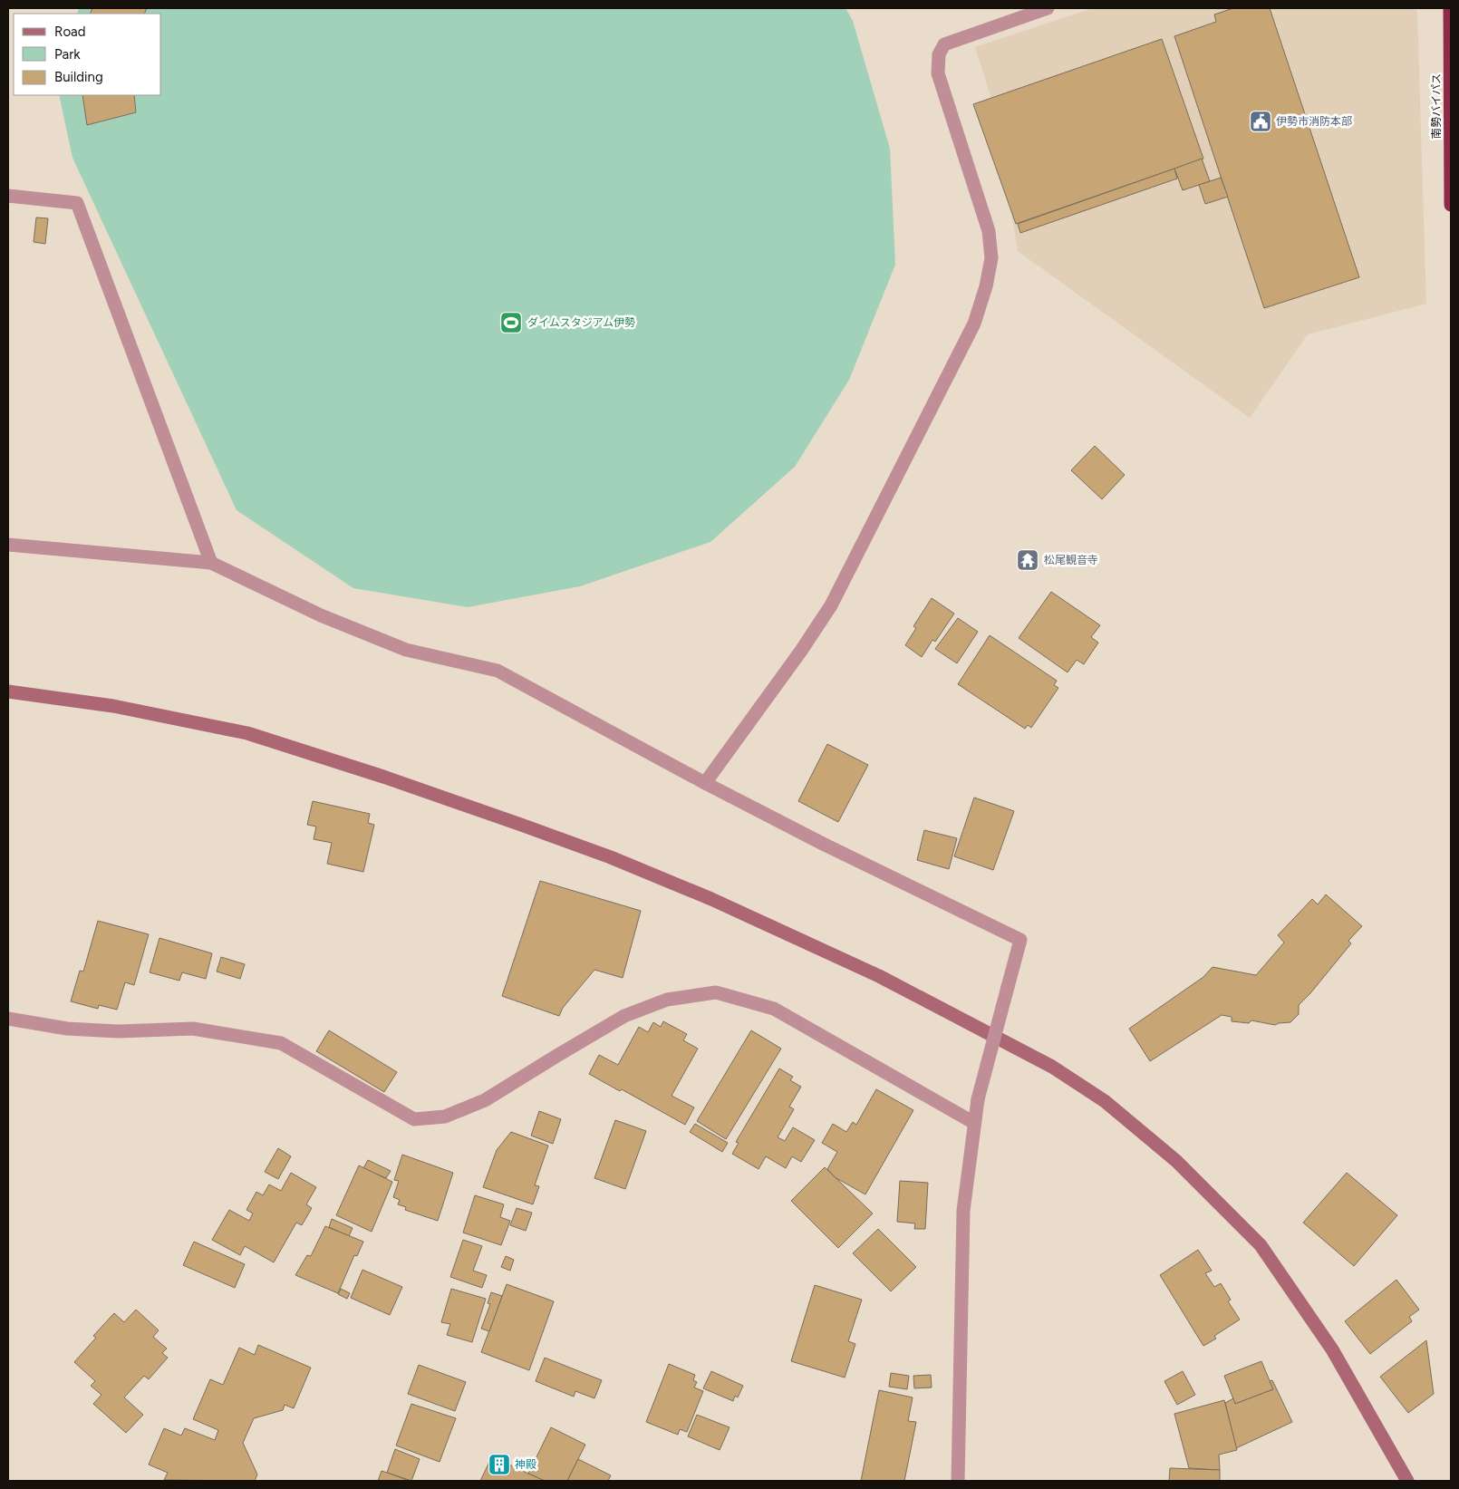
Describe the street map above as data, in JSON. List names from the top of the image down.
{
  "streets": {
    "highway": ["南勢バイパス"]
  },
  "places": {
    "public building": ["伊勢市消防本部"],
    "sports": ["ダイムスタジアム伊勢"],
    "temple": ["松尾観音寺"],
    "building": ["神殿"]
  },
  "legend": ["Road", "Park", "Building"]
}
